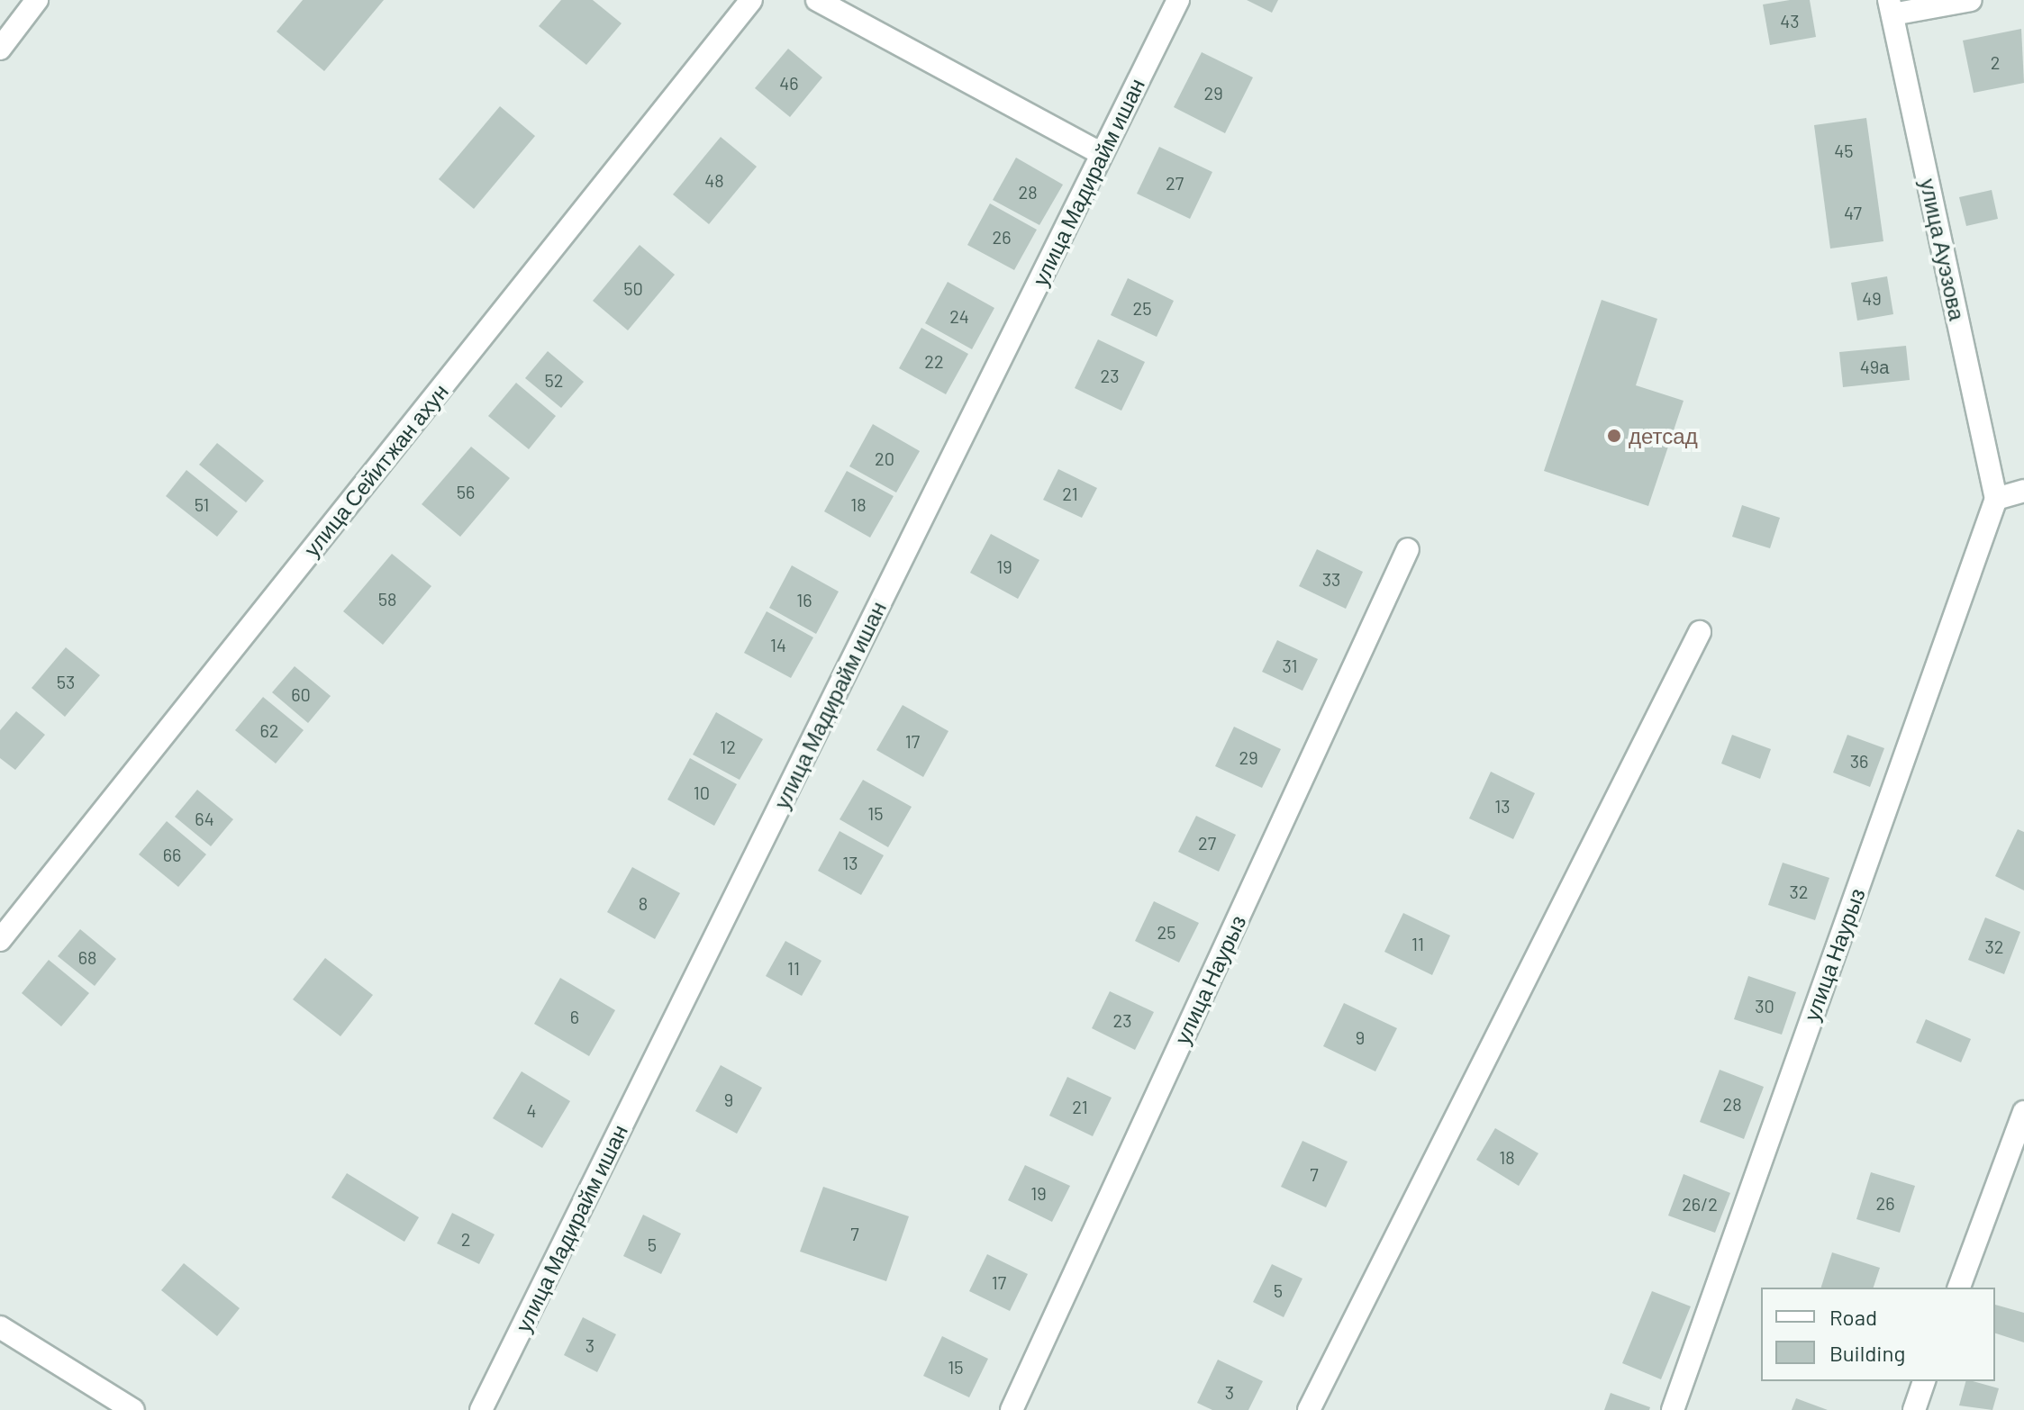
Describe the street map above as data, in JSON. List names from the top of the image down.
{
  "streets": {
    "street": [
      "улица Мадирайм ишан",
      "улица Ауэзова",
      "улица Сейитжан ахун",
      "улица Наурыз"
    ]
  },
  "crossings": [
    ["улица Ауэзова", "улица Наурыз"]
  ],
  "places": ["детсад"],
  "house_numbers": [
    "43",
    "2",
    "46",
    "29",
    "45",
    "48",
    "27",
    "28",
    "47",
    "26",
    "50",
    "49",
    "25",
    "24",
    "22",
    "49а",
    "23",
    "52",
    "20",
    "56",
    "21",
    "51",
    "18",
    "19",
    "33",
    "58",
    "16",
    "14",
    "31",
    "53",
    "60",
    "62",
    "17",
    "12",
    "29",
    "36",
    "10",
    "13",
    "15",
    "64",
    "27",
    "66",
    "13",
    "32",
    "8",
    "25",
    "11",
    "32",
    "68",
    "11",
    "30",
    "6",
    "23",
    "9",
    "9",
    "28",
    "21",
    "4",
    "18",
    "7",
    "19",
    "26",
    "26/2",
    "7",
    "2",
    "5",
    "17",
    "5",
    "3",
    "15",
    "3"
  ],
  "legend": ["Road", "Building"]
}
